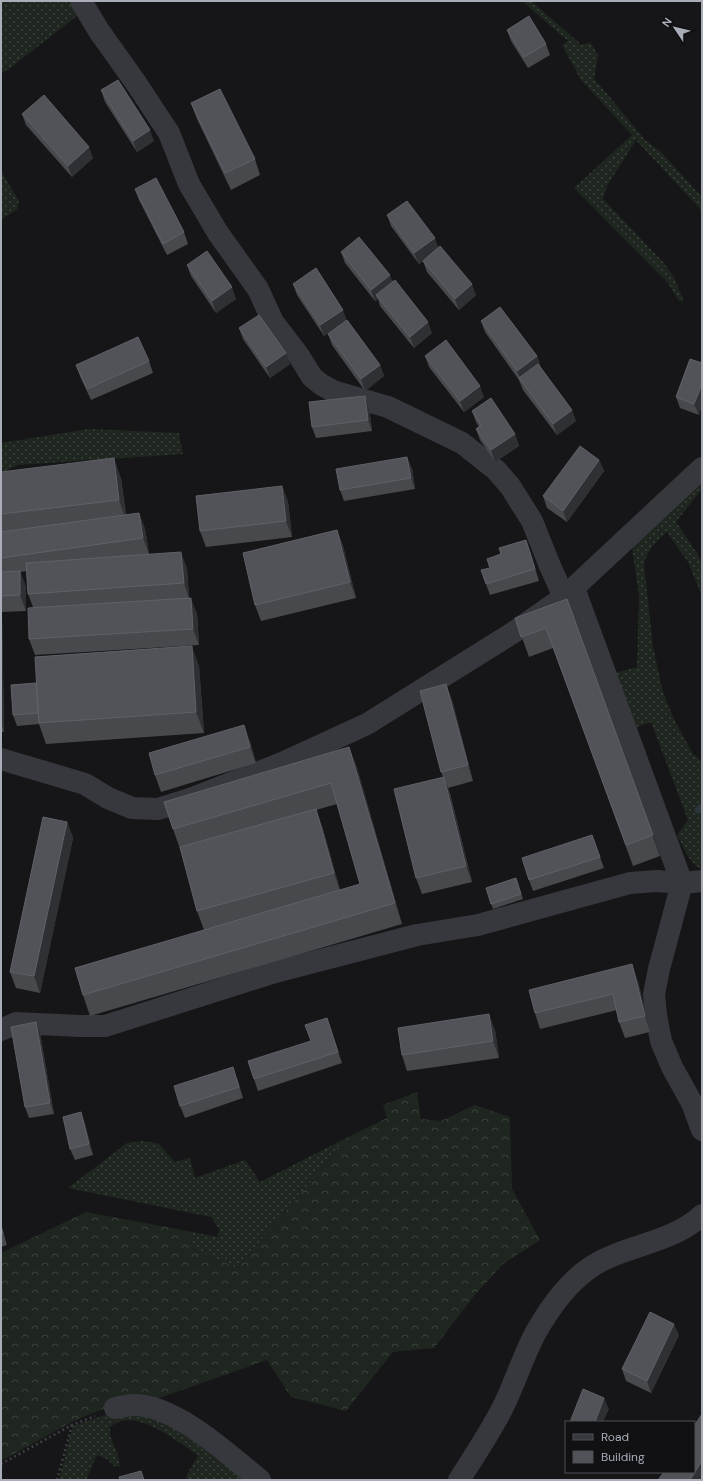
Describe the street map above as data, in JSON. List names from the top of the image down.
{
  "legend": ["Road", "Building"],
  "north": "top left"
}
